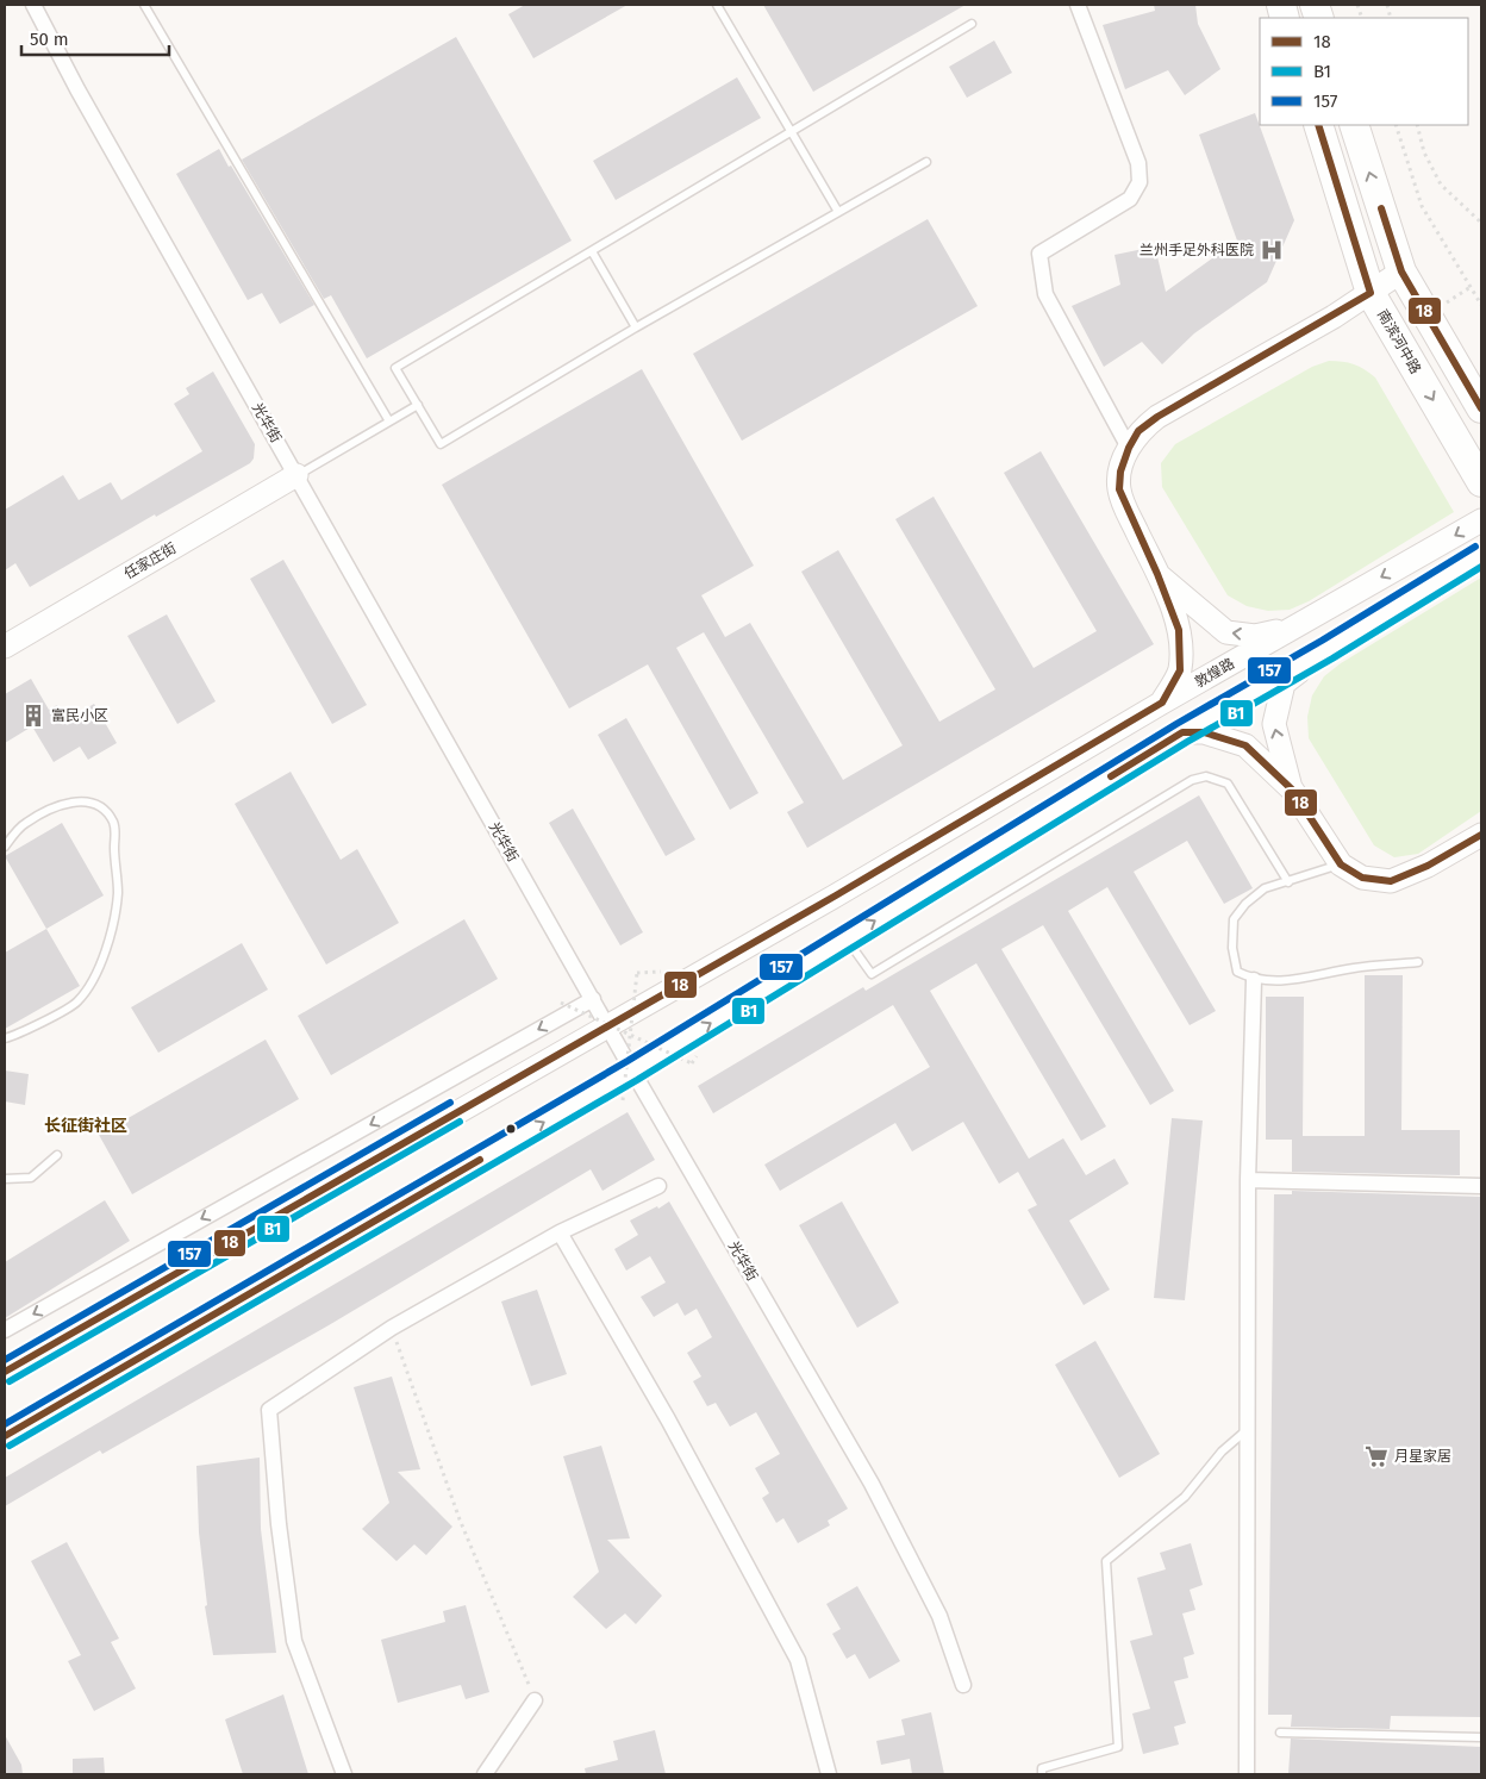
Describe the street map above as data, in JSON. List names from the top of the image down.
{
  "streets": {
    "highway": ["南滨河中路"],
    "main road": ["任家庄街", "敦煌路"],
    "street": ["光华街"]
  },
  "crossings": [
    ["光华街", "任家庄街"],
    ["光华街", "敦煌路"]
  ],
  "districts": ["长征街社区"],
  "places": {
    "hospital": ["兰州手足外科医院"],
    "building": ["富民小区"],
    "supermarket": ["月星家居"]
  },
  "lines": ["transit line 18", "transit line 157", "transit line B1"],
  "legend": ["18", "B1", "157"],
  "scale_bar": "50 m"
}
